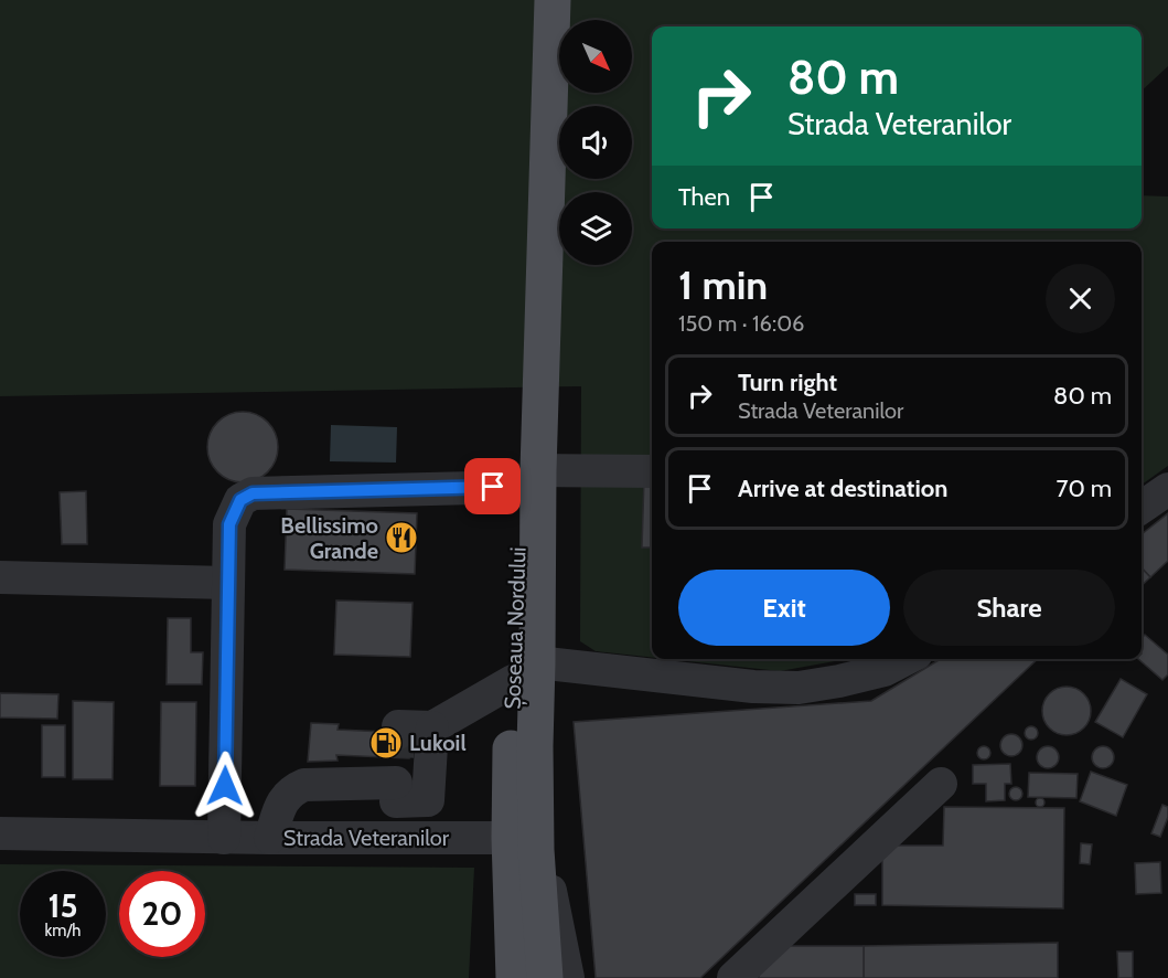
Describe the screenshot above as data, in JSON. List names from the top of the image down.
{
  "streets": {
    "main road": ["Șoseaua Nordului"],
    "street": ["Strada Veteranilor"]
  },
  "crossings": [
    ["Șoseaua Nordului", "Strada Veteranilor"]
  ],
  "places": {
    "restaurant": ["Bellissimo Grande"],
    "fuel station": ["Lukoil"]
  },
  "north": "bottom right",
  "page": {
    "turn": ["80 m", "Strada Veteranilor"],
    "then": "Then",
    "heading": ["1 min", "150 m · 16:06"],
    "list": [
      {
        "name": "Turn right",
        "note": "Strada Veteranilor",
        "value": "80 m"
      },
      {
        "name": "Arrive at destination",
        "value": "70 m"
      }
    ],
    "buttons": ["Exit", "Share"],
    "speed": "15 km/h",
    "limit": "20"
  }
}
